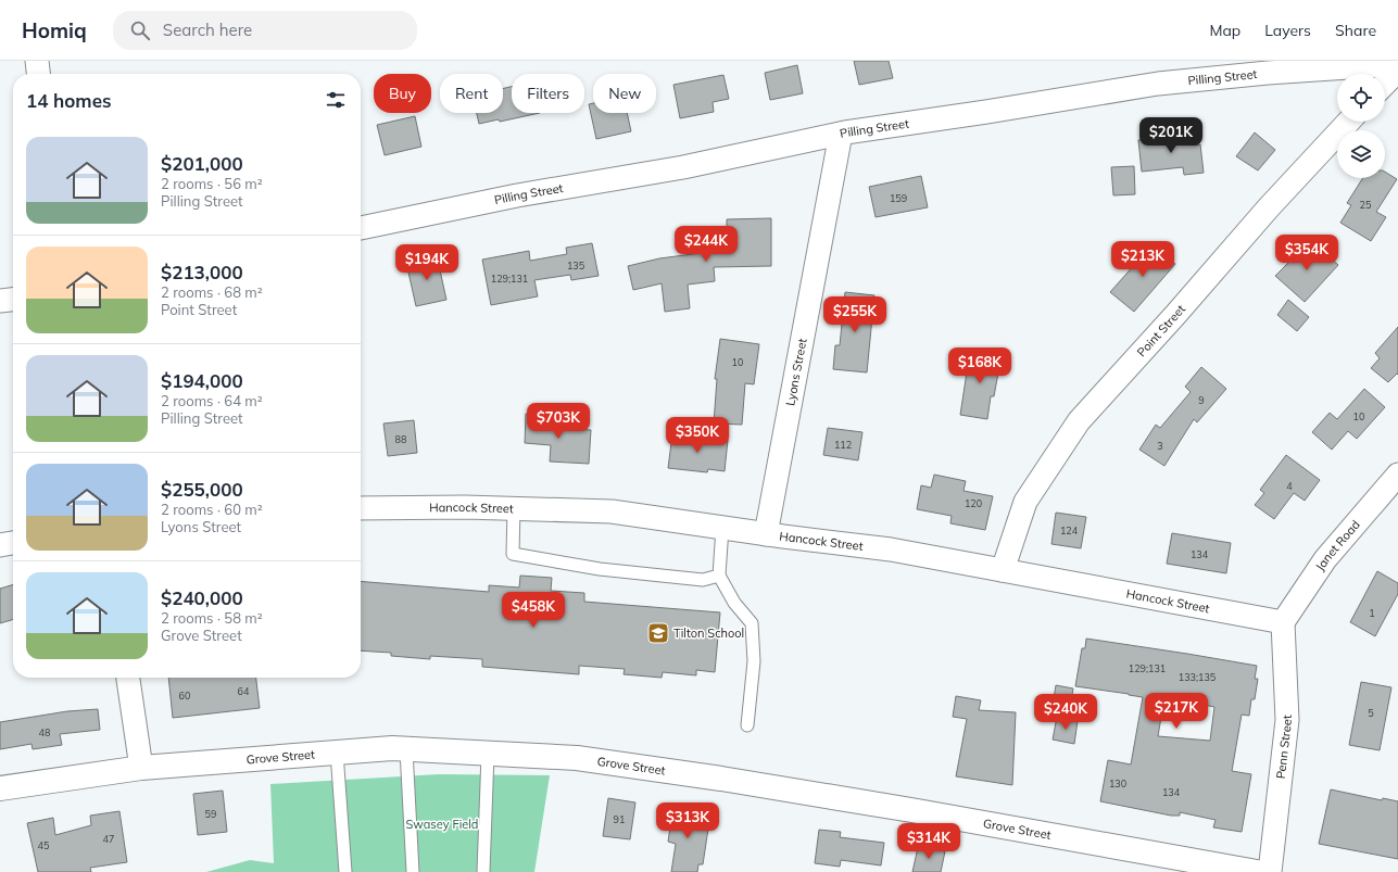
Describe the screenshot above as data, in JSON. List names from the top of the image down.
{
  "streets": {
    "street": [
      "Pilling Street",
      "Point Street",
      "Lyons Street",
      "Hancock Street",
      "Janet Road",
      "Penn Street",
      "Grove Street"
    ]
  },
  "crossings": [
    ["Pilling Street", "Lyons Street"],
    ["Point Street", "Hancock Street"],
    ["Lyons Street", "Hancock Street"],
    ["Hancock Street", "Janet Road"],
    ["Hancock Street", "Penn Street"],
    ["Janet Road", "Penn Street"]
  ],
  "parks": ["Swasey Field"],
  "places": {
    "school or university": ["Tilton School"]
  },
  "house_numbers": [
    "159",
    "25",
    "135",
    "129;131",
    "10",
    "9",
    "10",
    "88",
    "112",
    "3",
    "4",
    "120",
    "124",
    "134",
    "1",
    "129;131",
    "133;135",
    "64",
    "60",
    "5",
    "48",
    "130",
    "134",
    "59",
    "91",
    "47",
    "45"
  ],
  "page": {
    "header": "Homiq",
    "search": "Search here",
    "nav": ["Map", "Layers", "Share"],
    "chip": [
      "Buy",
      "Rent",
      "Filters",
      "New"
    ],
    "heading": "14 homes",
    "price": [
      "$201K",
      "$244K",
      "$354K",
      "$213K",
      "$194K",
      "$255K",
      "$168K",
      "$703K",
      "$350K",
      "$458K",
      "$217K",
      "$240K",
      "$313K",
      "$314K"
    ],
    "list": [
      {
        "name": "$201,000",
        "note": "2 rooms · 56 m² · Pilling Street"
      },
      {
        "name": "$213,000",
        "note": "2 rooms · 68 m² · Point Street"
      },
      {
        "name": "$194,000",
        "note": "2 rooms · 64 m² · Pilling Street"
      },
      {
        "name": "$255,000",
        "note": "2 rooms · 60 m² · Lyons Street"
      },
      {
        "name": "$240,000",
        "note": "2 rooms · 58 m² · Grove Street"
      }
    ]
  }
}
